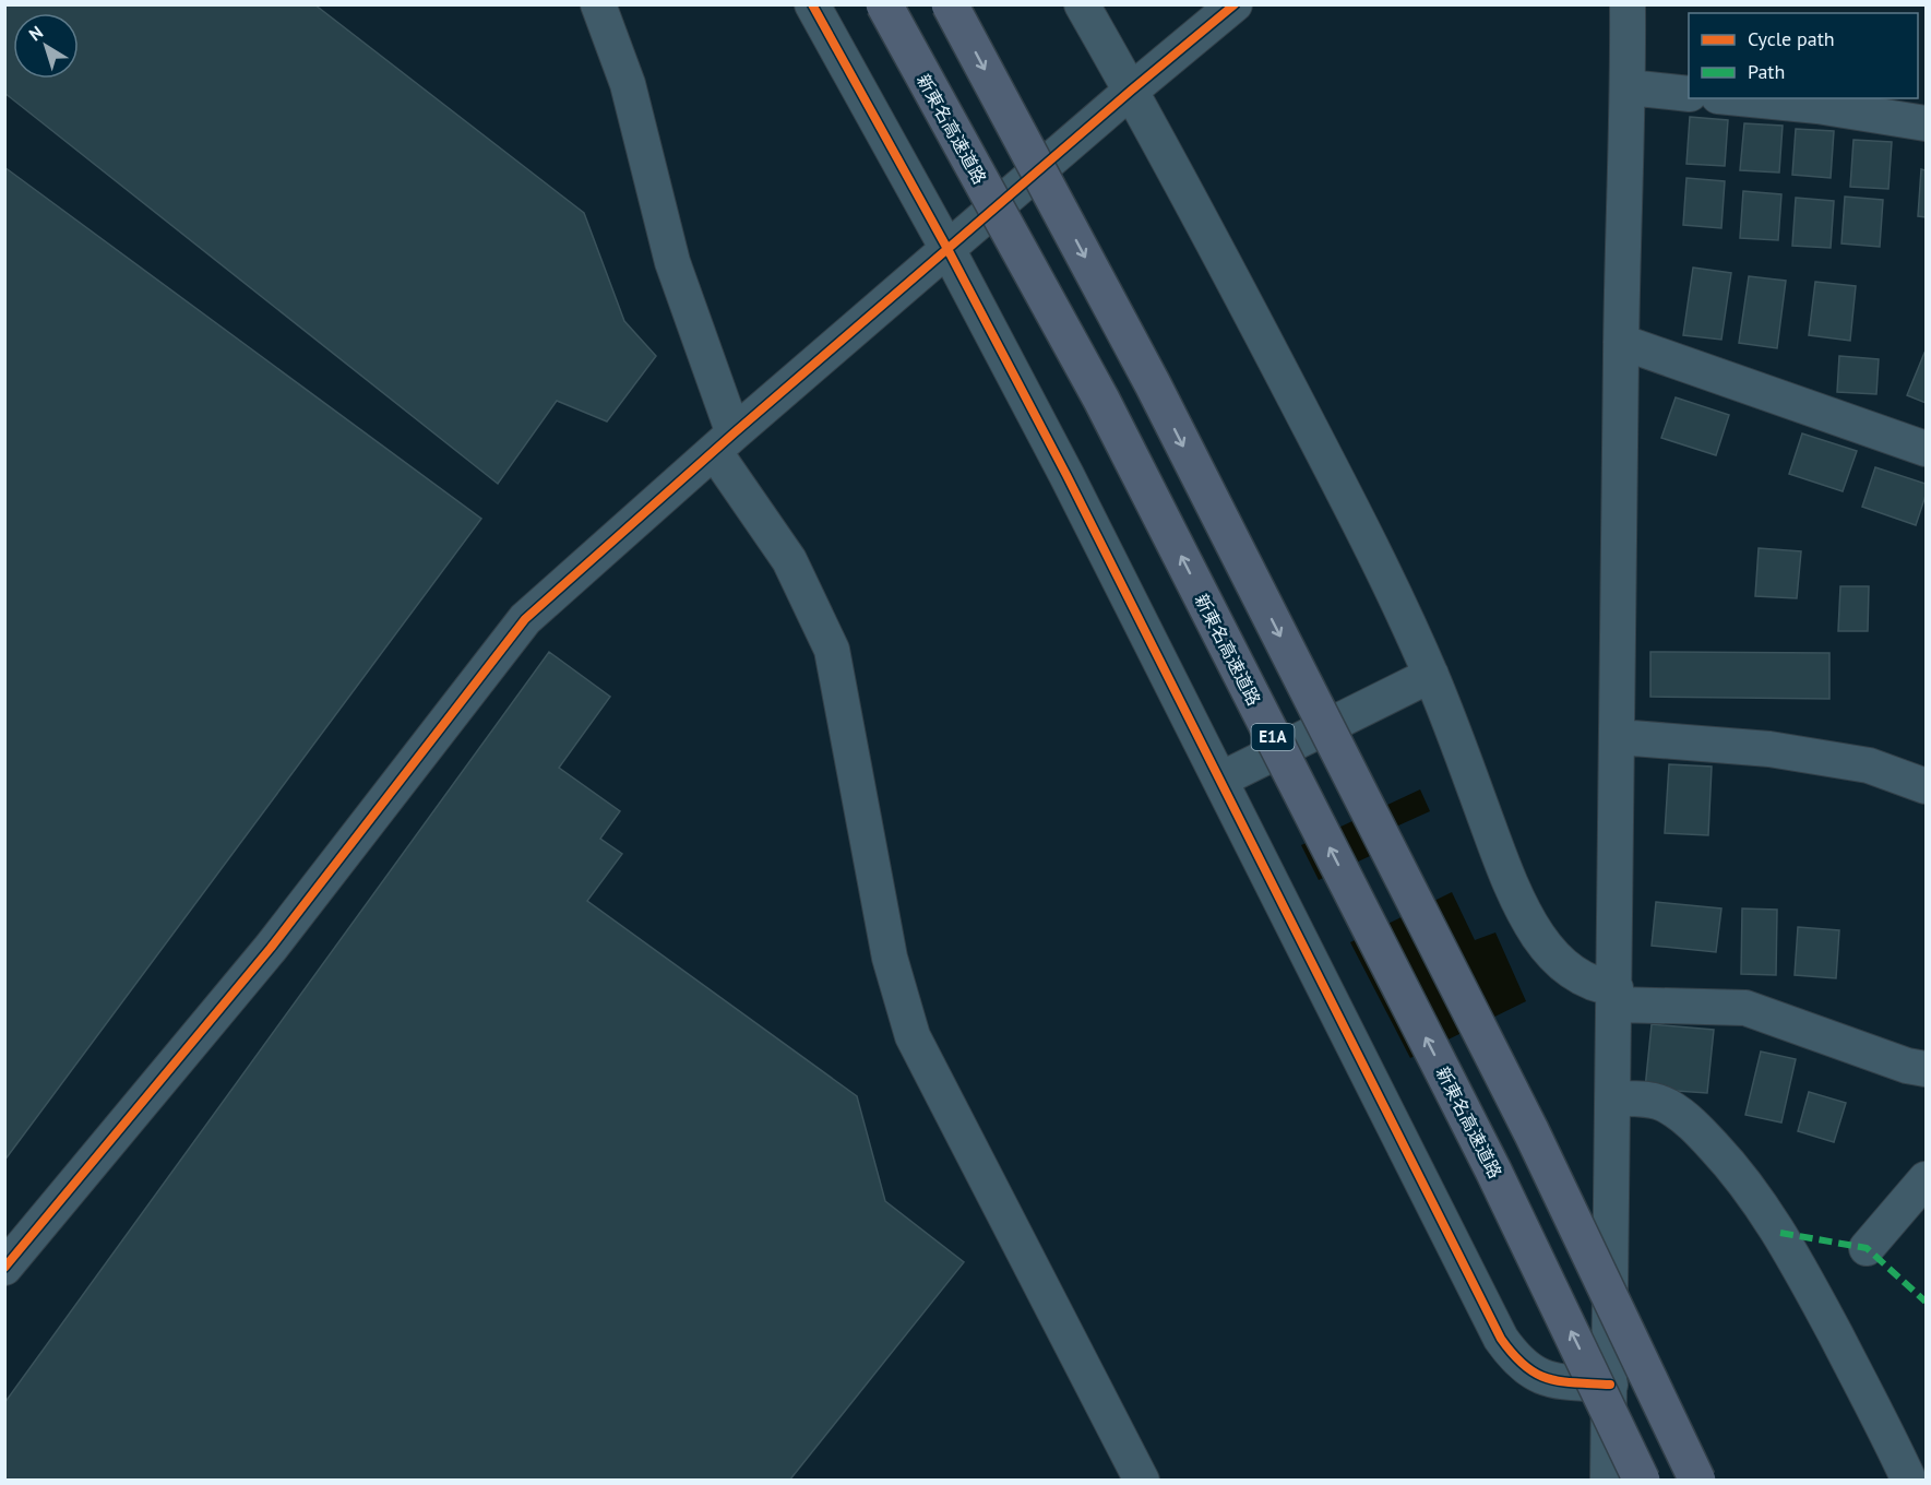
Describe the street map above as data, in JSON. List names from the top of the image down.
{
  "streets": {
    "highway": ["新東名高速道路", "E1A"]
  },
  "legend": ["Cycle path", "Path"],
  "north": "top left"
}
